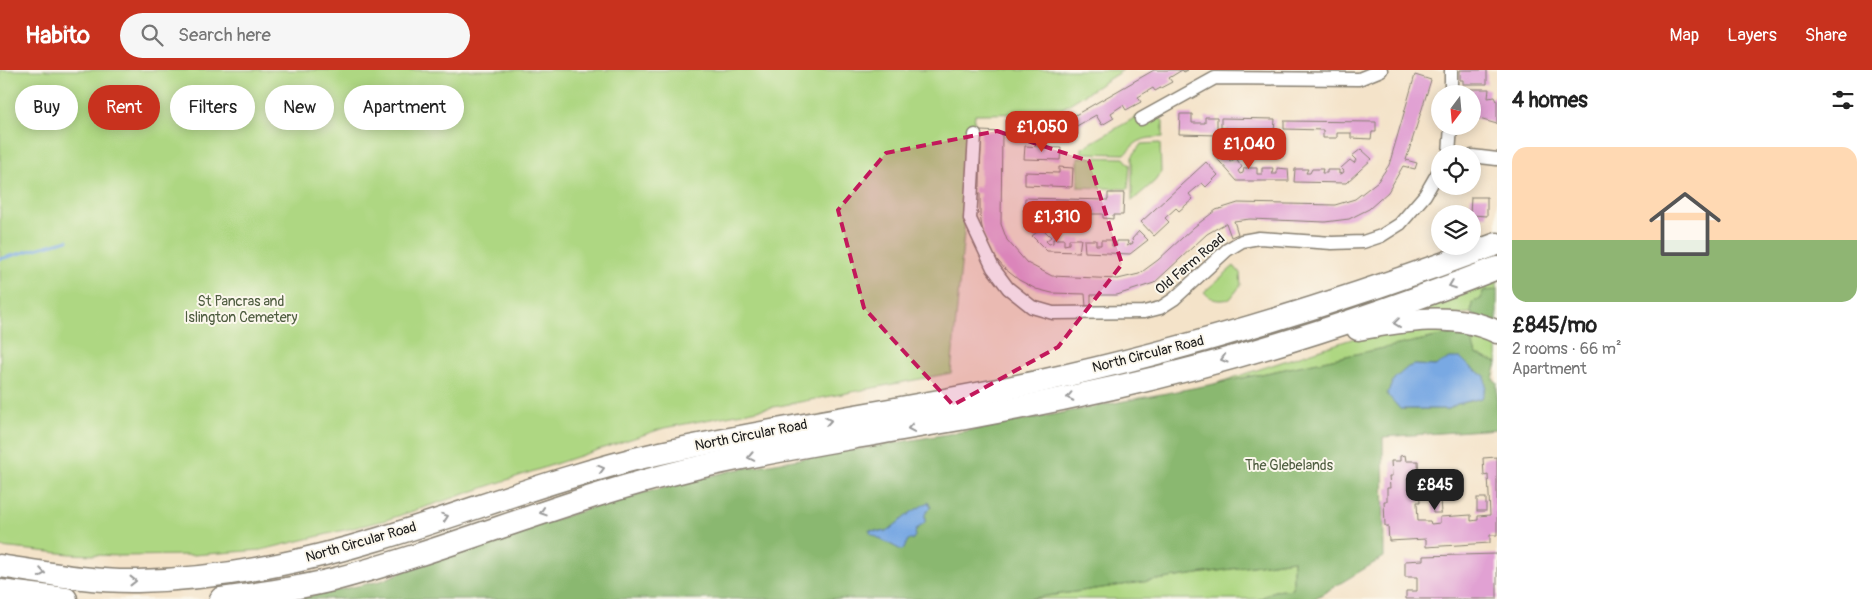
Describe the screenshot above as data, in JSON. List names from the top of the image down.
{
  "streets": {
    "highway": ["North Circular Road"],
    "street": ["Old Farm Road"]
  },
  "parks": ["St Pancras and Islington Cemetery", "The Glebelands"],
  "north": "bottom",
  "page": {
    "header": "Habito",
    "search": "Search here",
    "nav": ["Map", "Layers", "Share"],
    "heading": "4 homes",
    "chip": [
      "Buy",
      "Rent",
      "Filters",
      "New",
      "Apartment"
    ],
    "price": [
      "£1,050",
      "£1,040",
      "£1,310",
      "£845"
    ],
    "list": [
      {
        "name": "£845/mo",
        "note": "2 rooms · 66 m² · Apartment"
      }
    ]
  }
}
